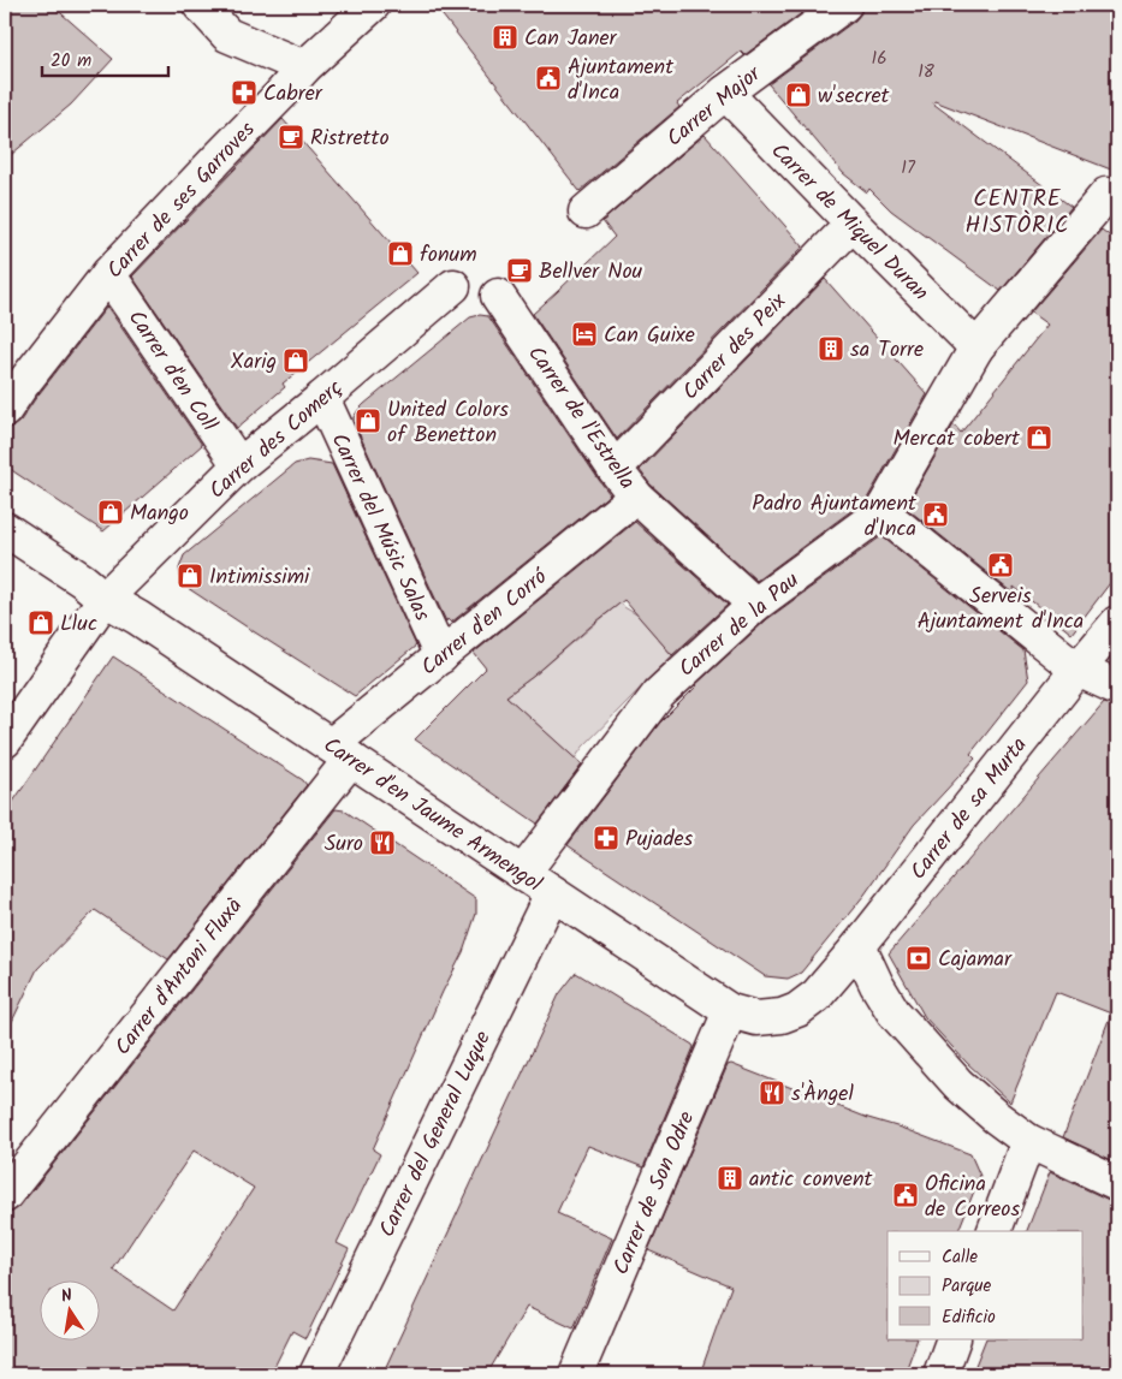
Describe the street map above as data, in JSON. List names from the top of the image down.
{
  "streets": {
    "street": [
      "Carrer Major",
      "Carrer de ses Garroves",
      "Carrer de Miquel Duran",
      "Carrer des Peix",
      "Carrer d'en Coll",
      "Carrer de l'Estrella",
      "Carrer des Comerç",
      "Carrer del Músic Salas",
      "Carrer d'en Corró",
      "Carrer de la Pau",
      "Carrer de sa Murta",
      "Carrer d'en Jaume Armengol",
      "Carrer d'Antoni Fluxà",
      "Carrer del General Luque",
      "Carrer de Son Odre"
    ]
  },
  "crossings": [
    ["Carrer Major", "Carrer de Miquel Duran"],
    ["Carrer de ses Garroves", "Carrer d'en Coll"],
    ["Carrer de Miquel Duran", "Carrer des Peix"],
    ["Carrer de Miquel Duran", "Carrer de la Pau"],
    ["Carrer des Peix", "Carrer de l'Estrella"],
    ["Carrer d'en Coll", "Carrer des Comerç"],
    ["Carrer de l'Estrella", "Carrer d'en Corró"],
    ["Carrer de l'Estrella", "Carrer de la Pau"],
    ["Carrer des Comerç", "Carrer del Músic Salas"],
    ["Carrer des Comerç", "Carrer d'en Jaume Armengol"],
    ["Carrer del Músic Salas", "Carrer d'en Corró"],
    ["Carrer d'en Corró", "Carrer d'en Jaume Armengol"],
    ["Carrer d'en Corró", "Carrer d'Antoni Fluxà"],
    ["Carrer de la Pau", "Carrer d'en Jaume Armengol"],
    ["Carrer de sa Murta", "Carrer d'en Jaume Armengol"],
    ["Carrer d'en Jaume Armengol", "Carrer d'Antoni Fluxà"],
    ["Carrer d'en Jaume Armengol", "Carrer del General Luque"],
    ["Carrer d'en Jaume Armengol", "Carrer de Son Odre"]
  ],
  "districts": ["CENTRE HISTÒRIC"],
  "places": {
    "building": ["Can Janer", "sa Torre", "antic convent"],
    "public building": [
      "Ajuntament d'Inca",
      "Padro Ajuntament d'Inca",
      "Serveis Ajuntament d'Inca",
      "Oficina de Correos"
    ],
    "pharmacy": ["Cabrer", "Pujades"],
    "shop": [
      "w'secret",
      "fonum",
      "Xarig",
      "United Colors of Benetton",
      "Mercat cobert",
      "Mango",
      "Intimissimi",
      "Lluc"
    ],
    "cafe": ["Ristretto", "Bellver Nou"],
    "hotel": ["Can Guixe"],
    "restaurant": ["Suro", "s'Àngel"],
    "bank": ["Cajamar"]
  },
  "house_numbers": ["16", "18", "17"],
  "legend": ["Calle", "Parque", "Edificio"],
  "scale_bar": "20 m",
  "north": "top"
}
